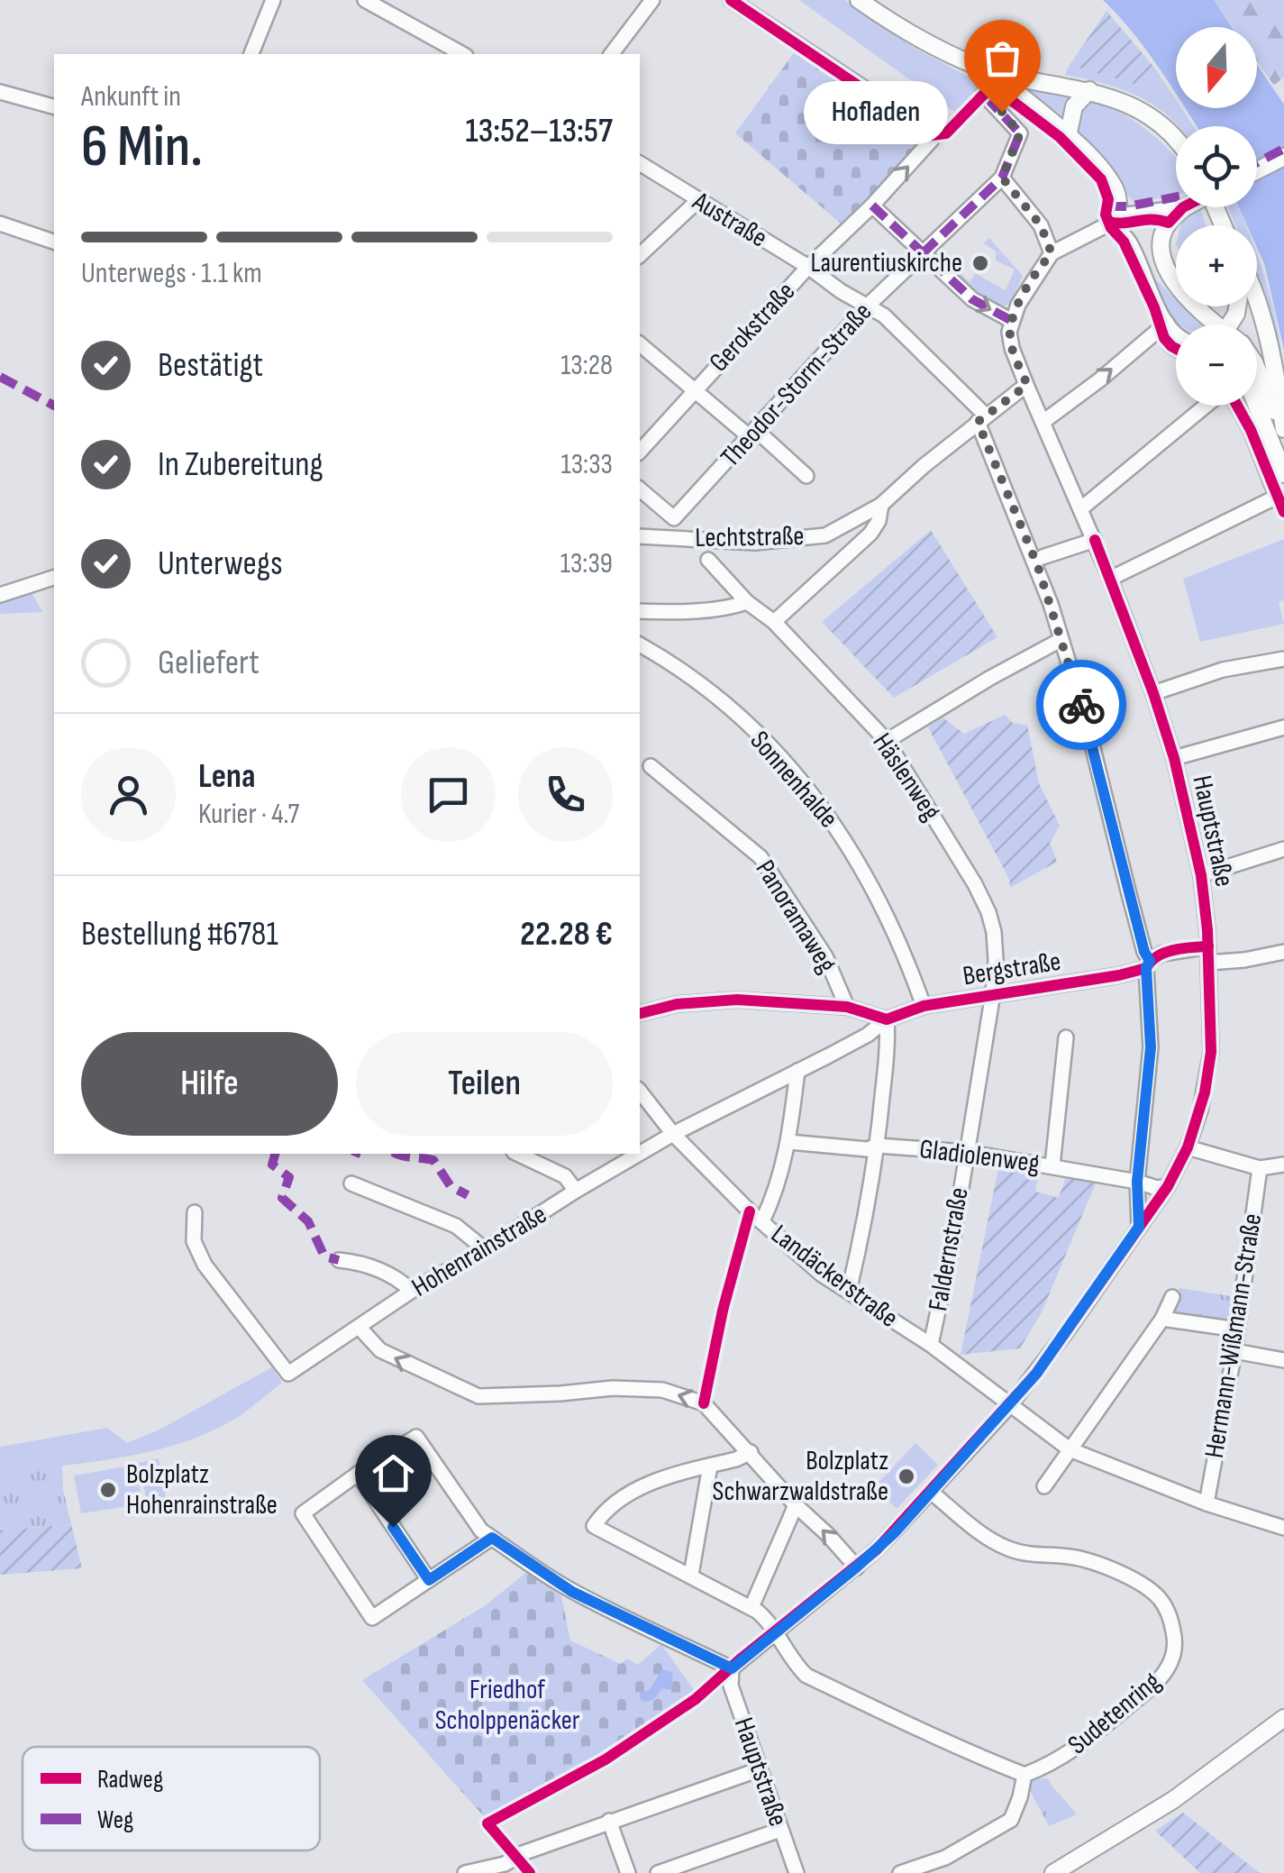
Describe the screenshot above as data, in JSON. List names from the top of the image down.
{
  "streets": {
    "street": [
      "Austraße",
      "Gerokstraße",
      "Theodor-Storm-Straße",
      "Lechtstraße",
      "Häslenweg",
      "Sonnenhalde",
      "Hauptstraße",
      "Panoramaweg",
      "Bergstraße",
      "Gladiolenweg",
      "Faldernstraße",
      "Hohenrainstraße",
      "Landäckerstraße",
      "Hermann-Wißmann-Straße",
      "Sudetenring"
    ]
  },
  "crossings": [
    ["Austraße", "Gerokstraße"],
    ["Austraße", "Theodor-Storm-Straße"],
    ["Austraße", "Lechtstraße"],
    ["Lechtstraße", "Hauptstraße"],
    ["Häslenweg", "Bergstraße"],
    ["Häslenweg", "Faldernstraße"],
    ["Sonnenhalde", "Bergstraße"],
    ["Hauptstraße", "Bergstraße"],
    ["Hauptstraße", "Gladiolenweg"],
    ["Hauptstraße", "Landäckerstraße"],
    ["Hauptstraße", "Sudetenring"],
    ["Bergstraße", "Faldernstraße"],
    ["Bergstraße", "Hohenrainstraße"],
    ["Bergstraße", "Landäckerstraße"],
    ["Gladiolenweg", "Faldernstraße"],
    ["Faldernstraße", "Landäckerstraße"],
    ["Hohenrainstraße", "Landäckerstraße"],
    ["Landäckerstraße", "Hermann-Wißmann-Straße"]
  ],
  "parks": ["Friedhof Scholppenäcker"],
  "places": [
    "Hofladen",
    "Laurentiuskirche",
    "Bolzplatz Schwarzwaldstraße",
    "Bolzplatz Hohenrainstraße"
  ],
  "legend": ["Radweg", "Weg"],
  "north": "bottom",
  "page": {
    "map_buttons": ["+", "−"],
    "heading": ["6 Min.", "Ankunft in", "13:52–13:57"],
    "panel": [
      "Lena",
      "Kurier · 4.7",
      "Bestellung #6781",
      "22.28 €"
    ],
    "bubble": "Hofladen",
    "bar": "Unterwegs · 1.1 km",
    "list": [
      ["Bestätigt", "13:28"],
      ["In Zubereitung", "13:33"],
      ["Unterwegs", "13:39"],
      "Geliefert"
    ],
    "buttons": ["Hilfe", "Teilen"]
  }
}
